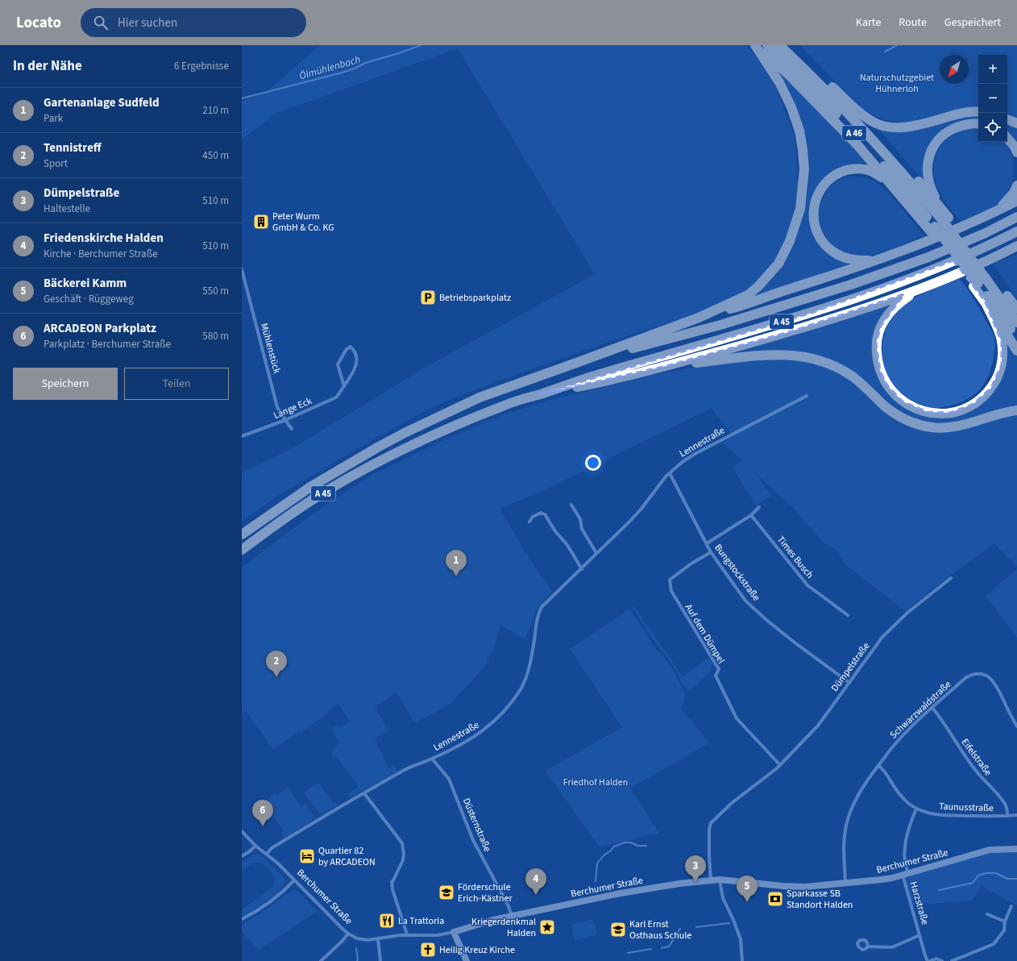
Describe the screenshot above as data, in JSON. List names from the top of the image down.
{
  "streets": {
    "highway": ["A 46", "A 45"],
    "main road": ["Berchumer Straße"],
    "street": [
      "Mühlenstück",
      "Lange Eck",
      "Lennestraße",
      "Times Busch",
      "Bungstockstraße",
      "Auf dem Dümpel",
      "Dümpelstraße",
      "Schwarzwaldstraße",
      "Eifelstraße",
      "Taunusstraße",
      "Düsternstraße",
      "Harzstraße"
    ]
  },
  "crossings": [
    ["Mühlenstück", "Lange Eck"],
    ["Lennestraße", "Bungstockstraße"],
    ["Lennestraße", "Düsternstraße"],
    ["Lennestraße", "Berchumer Straße"],
    ["Bungstockstraße", "Auf dem Dümpel"],
    ["Bungstockstraße", "Dümpelstraße"],
    ["Auf dem Dümpel", "Dümpelstraße"],
    ["Dümpelstraße", "Berchumer Straße"],
    ["Schwarzwaldstraße", "Eifelstraße"],
    ["Schwarzwaldstraße", "Taunusstraße"],
    ["Schwarzwaldstraße", "Berchumer Straße"],
    ["Eifelstraße", "Taunusstraße"],
    ["Düsternstraße", "Berchumer Straße"],
    ["Berchumer Straße", "Harzstraße"]
  ],
  "water": ["Ölmühlenbach"],
  "parks": ["Naturschutzgebiet Hühnerloh", "Friedhof Halden"],
  "places": {
    "building": ["Peter Wurm GmbH & Co. KG"],
    "parking": ["Betriebsparkplatz"],
    "hotel": ["Quartier 82 by ARCADEON"],
    "school or university": ["Förderschule Erich-Kästner", "Karl Ernst Osthaus Schule"],
    "bank": ["Sparkasse SB Standort Halden"],
    "restaurant": ["La Trattoria"],
    "place": ["Kriegerdenkmal Halden"],
    "church": ["Heilig Kreuz Kirche"]
  },
  "north": "bottom left",
  "page": {
    "header": "Locato",
    "search": "Hier suchen",
    "nav": ["Karte", "Route", "Gespeichert"],
    "heading": ["In der Nähe", "6 Ergebnisse"],
    "map_buttons": ["+", "−"],
    "list": [
      {
        "mark": "1",
        "name": "Gartenanlage Sudfeld",
        "note": "Park",
        "value": "210 m"
      },
      {
        "mark": "2",
        "name": "Tennistreff",
        "note": "Sport",
        "value": "450 m"
      },
      {
        "mark": "3",
        "name": "Dümpelstraße",
        "note": "Haltestelle",
        "value": "510 m"
      },
      {
        "mark": "4",
        "name": "Friedenskirche Halden",
        "note": "Kirche · Berchumer Straße",
        "value": "510 m"
      },
      {
        "mark": "5",
        "name": "Bäckerei Kamm",
        "note": "Geschäft · Rüggeweg",
        "value": "550 m"
      },
      {
        "mark": "6",
        "name": "ARCADEON Parkplatz",
        "note": "Parkplatz · Berchumer Straße",
        "value": "580 m"
      }
    ],
    "buttons": ["Speichern", "Teilen"],
    "pins": [
      "1",
      "2",
      "6",
      "3",
      "4",
      "5"
    ]
  }
}
